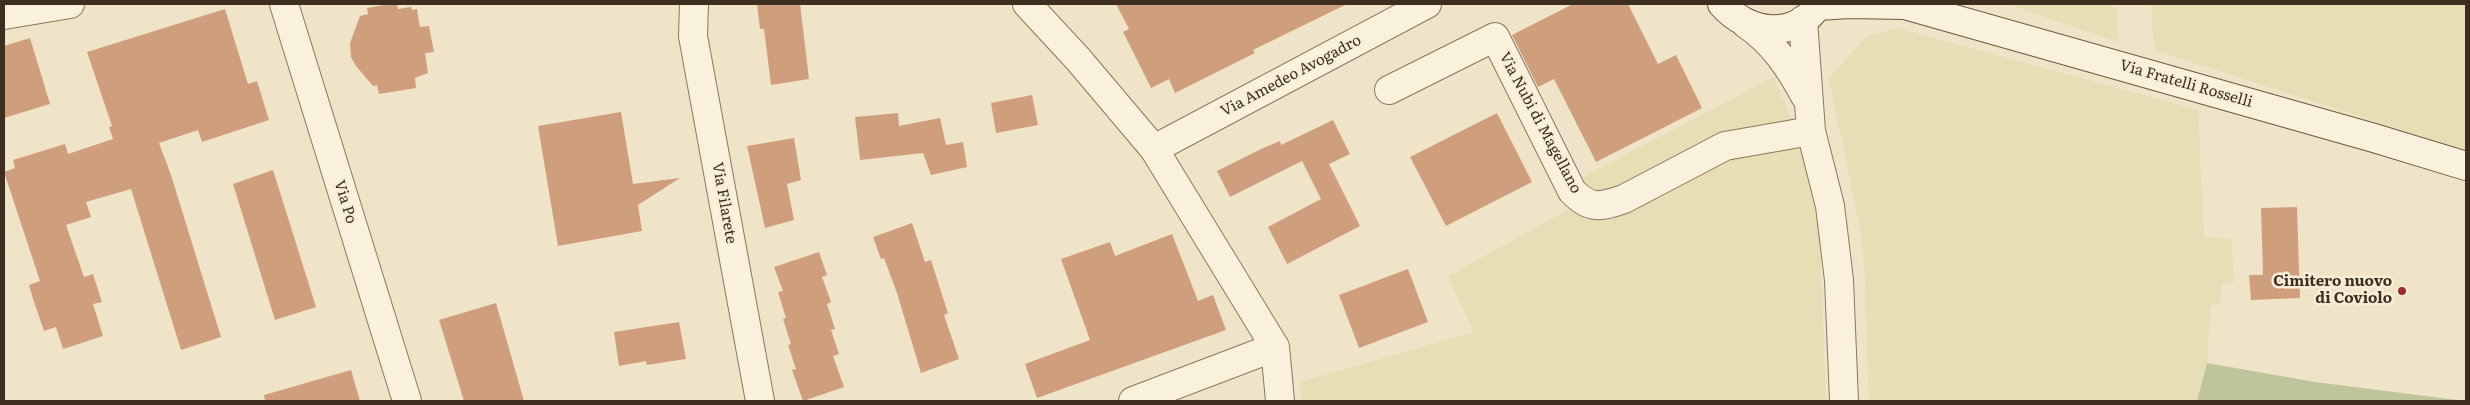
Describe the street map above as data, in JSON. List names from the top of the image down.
{
  "streets": {
    "street": [
      "Via Amedeo Avogadro",
      "Via Fratelli Rosselli",
      "Via Nubi di Magellano",
      "Via Po",
      "Via Filarete"
    ]
  },
  "places": ["Cimitero nuovo di Coviolo"]
}
